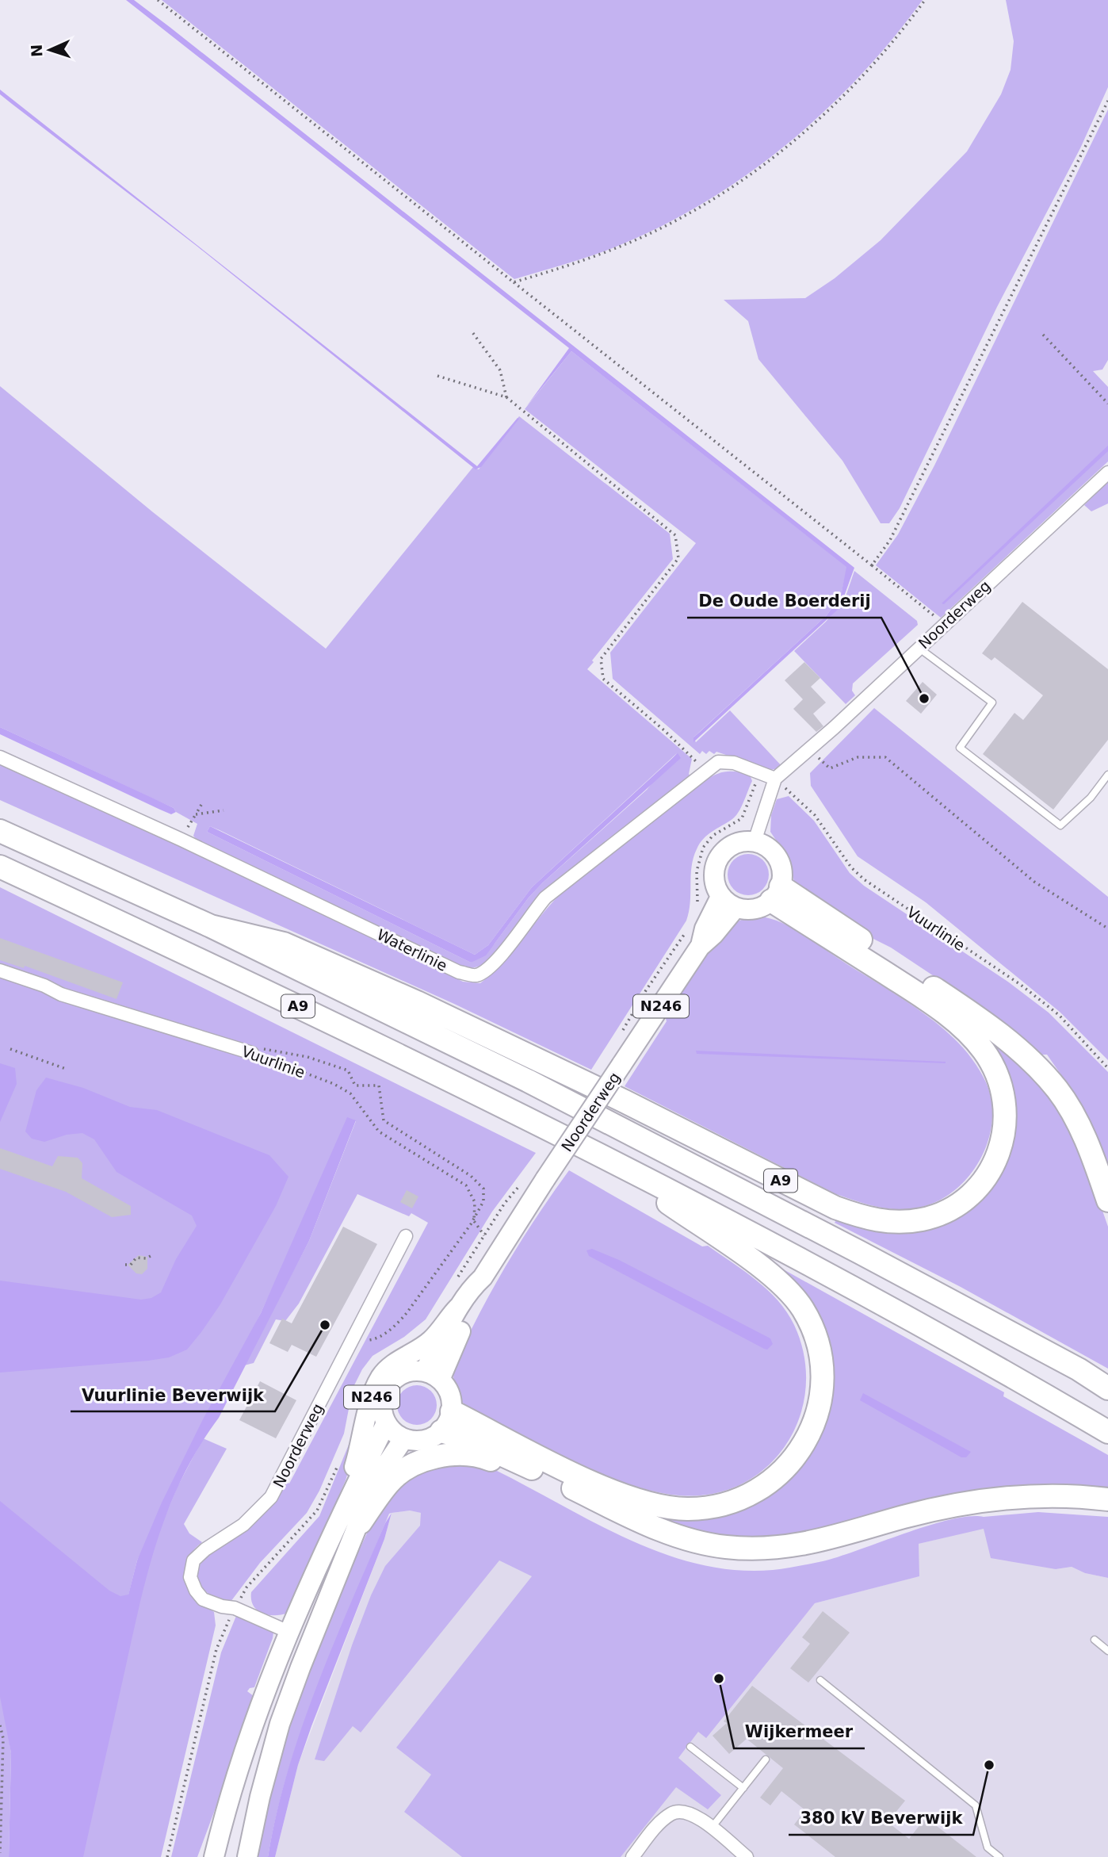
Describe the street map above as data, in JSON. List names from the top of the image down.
{
  "streets": {
    "highway": ["A9"],
    "main road": ["Noorderweg", "N246"],
    "street": ["Vuurlinie", "Waterlinie"]
  },
  "crossings": [
    ["Noorderweg", "Vuurlinie"],
    ["Noorderweg", "Waterlinie"],
    ["Noorderweg", "A9"],
    ["Noorderweg", "N246"],
    ["Vuurlinie", "Waterlinie"],
    ["A9", "N246"]
  ],
  "places": [
    "De Oude Boerderij",
    "Vuurlinie Beverwijk",
    "Wijkermeer",
    "380 kV Beverwijk"
  ],
  "north": "left"
}
